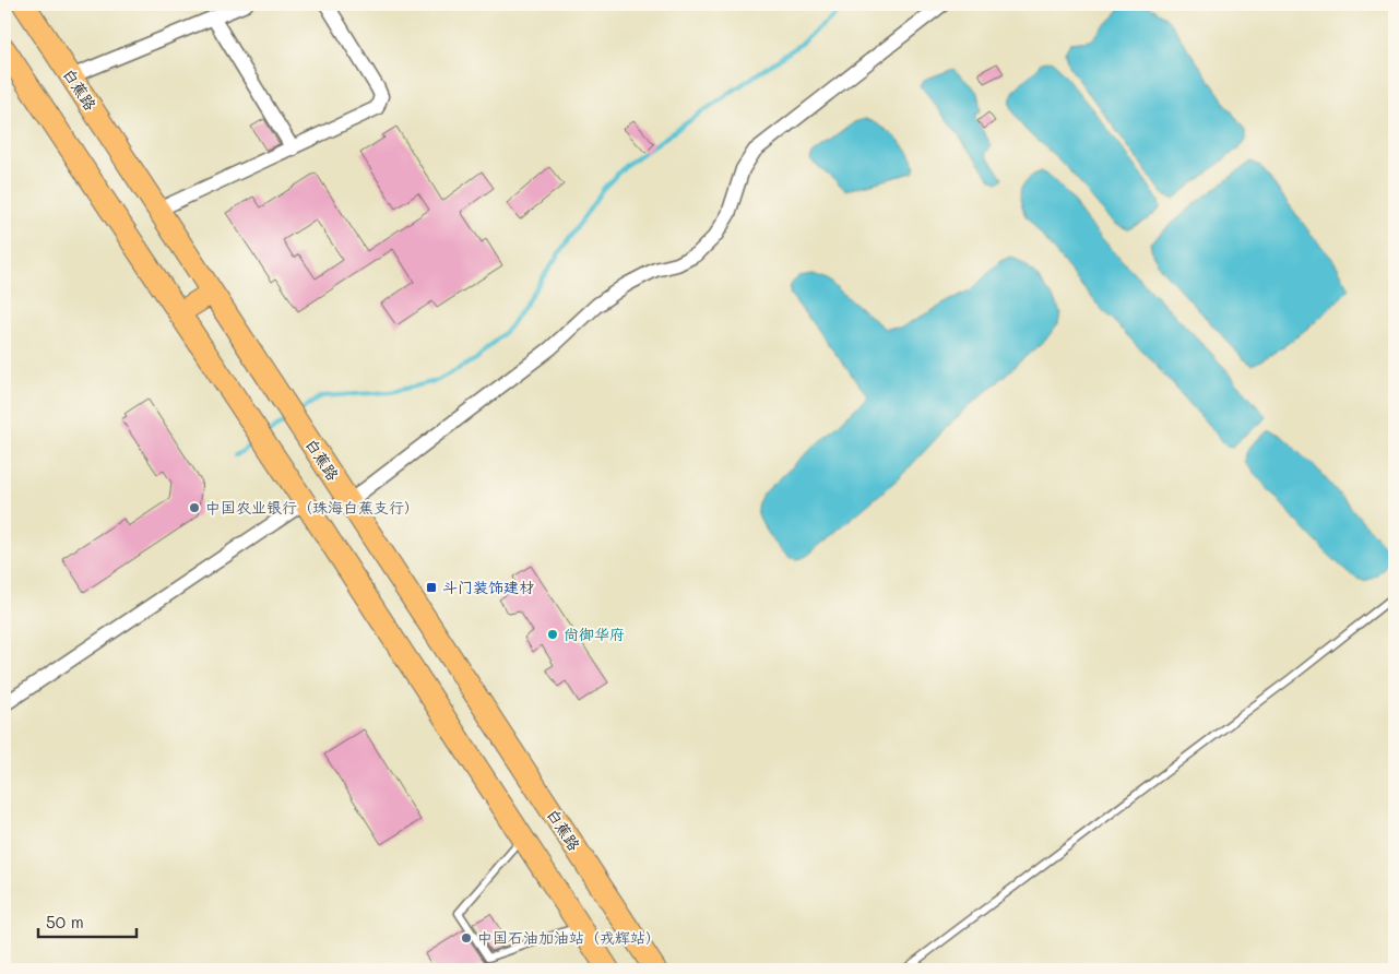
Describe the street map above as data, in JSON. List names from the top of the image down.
{
  "streets": {
    "main road": ["白蕉路"]
  },
  "places": {
    "other": ["中国农业银行（珠海白蕉支行）", "尚御华府", "中国石油加油站（戎辉站）"],
    "transit": ["斗门装饰建材"]
  },
  "scale_bar": "50 m"
}
